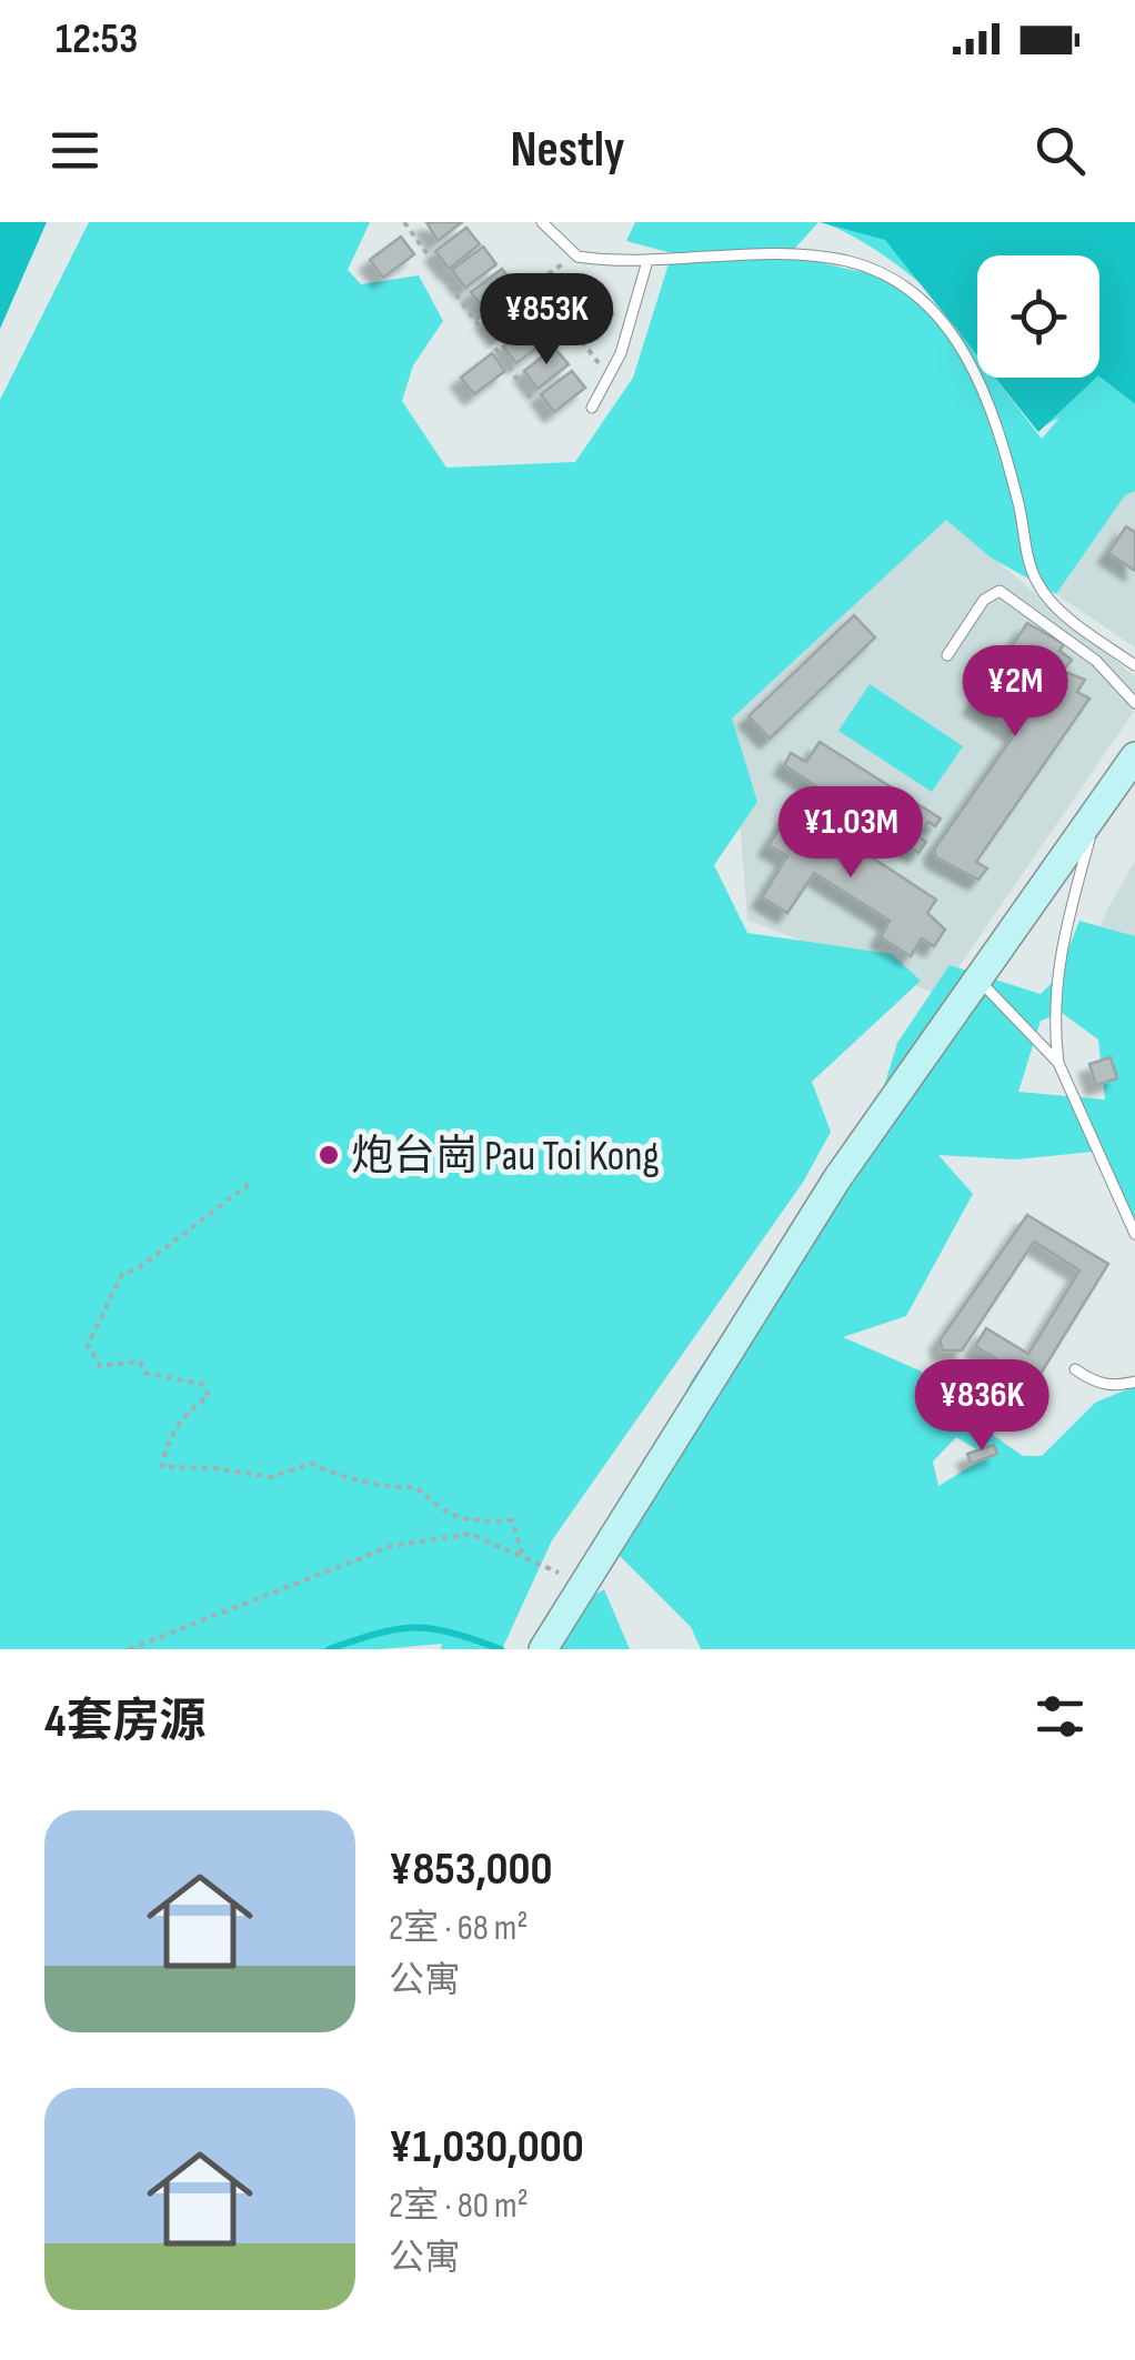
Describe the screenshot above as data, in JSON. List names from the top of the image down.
{
  "places": ["炮台崗 Pau Toi Kong"],
  "page": {
    "status": "12:53",
    "header": "Nestly",
    "price": [
      "¥853K",
      "¥2M",
      "¥1.03M",
      "¥836K"
    ],
    "heading": "4套房源",
    "list": [
      {
        "name": "¥853,000",
        "note": "2室 · 68 m² · 公寓"
      },
      {
        "name": "¥1,030,000",
        "note": "2室 · 80 m² · 公寓"
      }
    ]
  }
}
